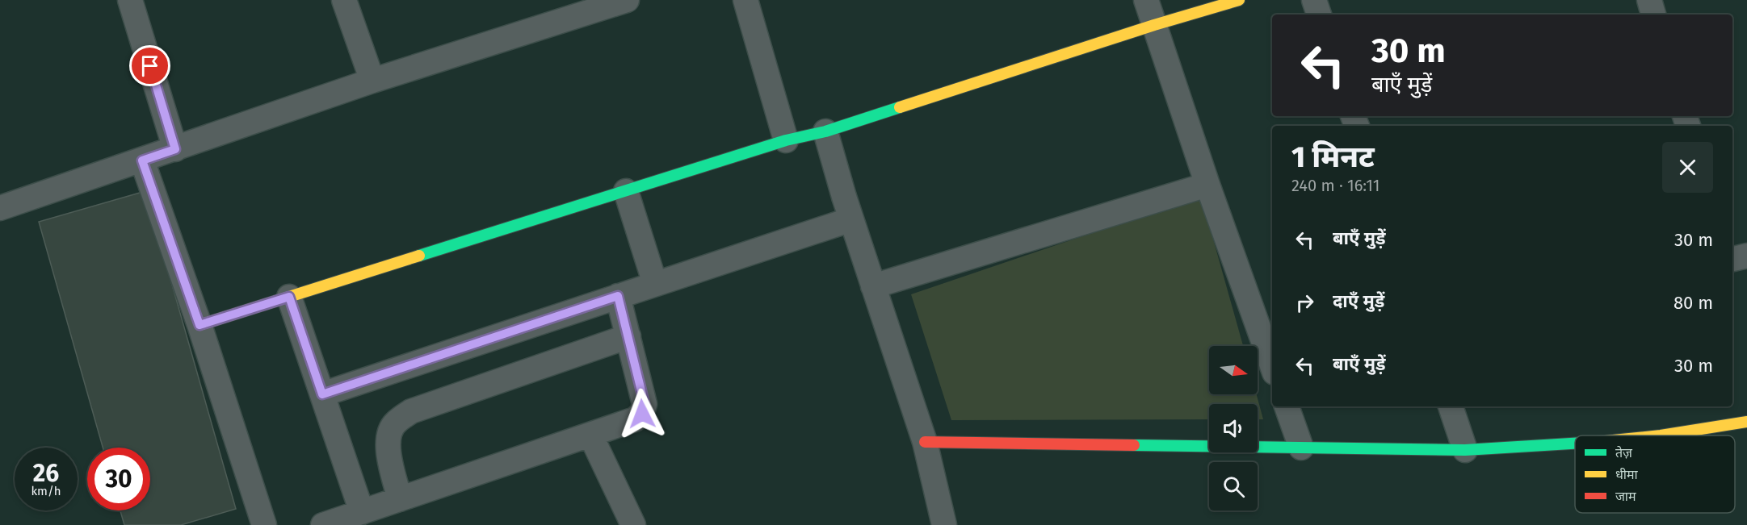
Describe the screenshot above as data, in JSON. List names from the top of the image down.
{
  "legend": ["तेज़", "धीमा", "जाम"],
  "north": "right",
  "page": {
    "turn": ["30 m", "बाएँ मुड़ें"],
    "heading": ["1 मिनट", "240 m · 16:11"],
    "list": [
      {
        "name": "बाएँ मुड़ें",
        "value": "30 m"
      },
      {
        "name": "दाएँ मुड़ें",
        "value": "80 m"
      },
      {
        "name": "बाएँ मुड़ें",
        "value": "30 m"
      }
    ],
    "speed": "26 km/h",
    "limit": "30"
  }
}
